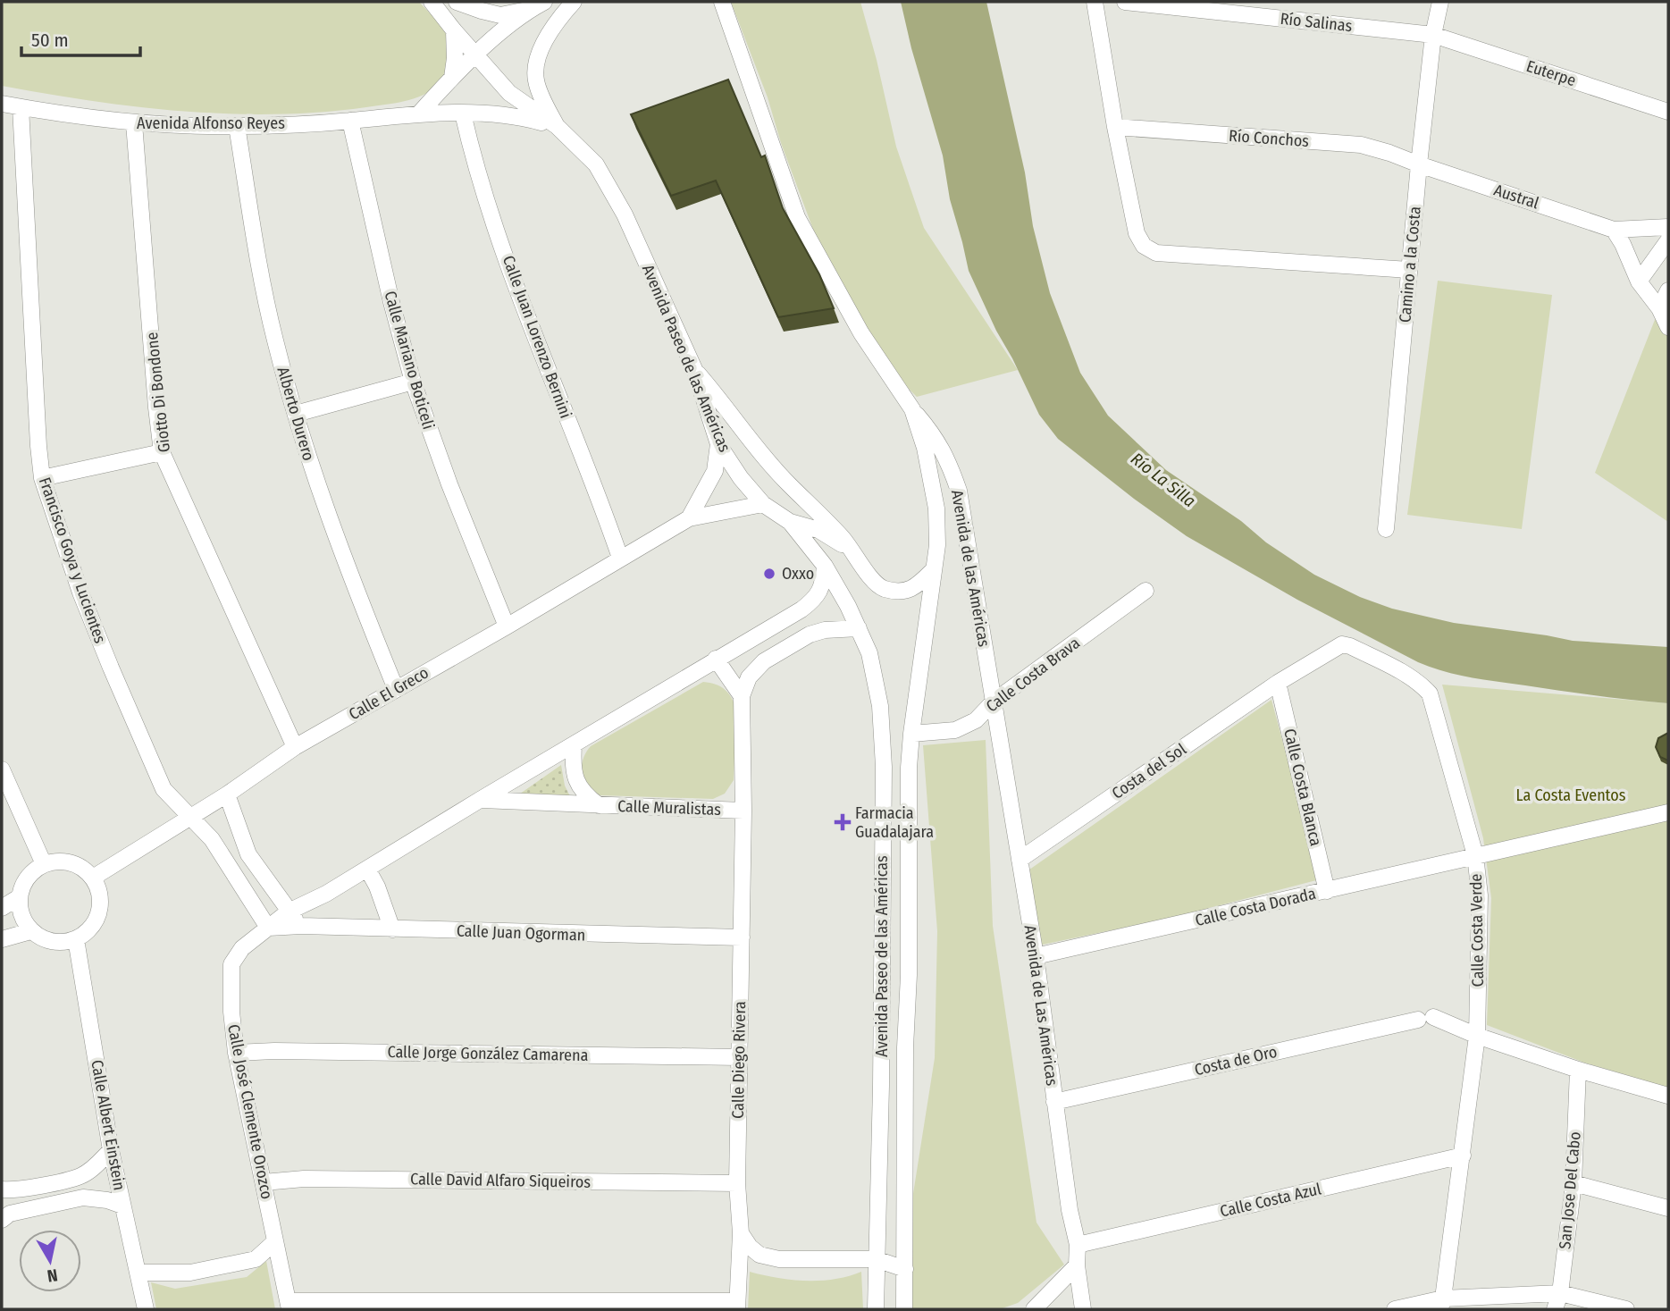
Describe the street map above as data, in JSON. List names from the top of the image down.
{
  "streets": {
    "street": [
      "Río Salinas",
      "Euterpe",
      "Avenida Alfonso Reyes",
      "Río Conchos",
      "Austral",
      "Camino a la Costa",
      "Calle Juan Lorenzo Bernini",
      "Avenida Paseo de las Américas",
      "Calle Mariano Boticeli",
      "Giotto Di Bondone",
      "Alberto Durero",
      "Francisco Goya y Lucientes",
      "Avenida de las Américas",
      "Calle Costa Brava",
      "Calle El Greco",
      "Costa del Sol",
      "Calle Costa Blanca",
      "Calle Muralistas",
      "Calle Costa Dorada",
      "Calle Costa Verde",
      "Calle Juan Ogorman",
      "Avenida de Las Américas",
      "Calle Jorge González Camarena",
      "Calle Diego Rivera",
      "Costa de Oro",
      "Calle José Clemente Orozco",
      "Calle Albert Einstein",
      "Calle David Alfaro Siqueiros",
      "San Jose Del Cabo",
      "Calle Costa Azul"
    ]
  },
  "crossings": [
    ["Río Salinas", "Euterpe"],
    ["Río Salinas", "Camino a la Costa"],
    ["Euterpe", "Camino a la Costa"],
    ["Avenida Alfonso Reyes", "Calle Juan Lorenzo Bernini"],
    ["Avenida Alfonso Reyes", "Avenida Paseo de las Américas"],
    ["Avenida Alfonso Reyes", "Calle Mariano Boticeli"],
    ["Avenida Alfonso Reyes", "Giotto Di Bondone"],
    ["Avenida Alfonso Reyes", "Alberto Durero"],
    ["Avenida Alfonso Reyes", "Francisco Goya y Lucientes"],
    ["Río Conchos", "Austral"],
    ["Río Conchos", "Camino a la Costa"],
    ["Austral", "Camino a la Costa"],
    ["Calle Juan Lorenzo Bernini", "Calle El Greco"],
    ["Avenida Paseo de las Américas", "Avenida de las Américas"],
    ["Avenida Paseo de las Américas", "Calle Costa Brava"],
    ["Avenida Paseo de las Américas", "Calle El Greco"],
    ["Avenida Paseo de las Américas", "Calle Muralistas"],
    ["Calle Mariano Boticeli", "Calle El Greco"],
    ["Giotto Di Bondone", "Calle El Greco"],
    ["Alberto Durero", "Calle El Greco"],
    ["Francisco Goya y Lucientes", "Calle El Greco"],
    ["Francisco Goya y Lucientes", "Calle Juan Ogorman"],
    ["Francisco Goya y Lucientes", "Calle José Clemente Orozco"],
    ["Avenida de las Américas", "Calle Costa Brava"],
    ["Avenida de las Américas", "Avenida de Las Américas"],
    ["Calle Costa Brava", "Avenida de Las Américas"],
    ["Calle El Greco", "Calle Albert Einstein"],
    ["Costa del Sol", "Calle Costa Blanca"],
    ["Costa del Sol", "Calle Costa Verde"],
    ["Costa del Sol", "Avenida de Las Américas"],
    ["Calle Costa Blanca", "Calle Costa Dorada"],
    ["Calle Costa Blanca", "Calle Costa Verde"],
    ["Calle Muralistas", "Calle Diego Rivera"],
    ["Calle Costa Dorada", "Calle Costa Verde"],
    ["Calle Costa Dorada", "Avenida de Las Américas"],
    ["Calle Costa Verde", "Costa de Oro"],
    ["Calle Costa Verde", "Calle Costa Azul"],
    ["Calle Juan Ogorman", "Calle Diego Rivera"],
    ["Calle Juan Ogorman", "Calle José Clemente Orozco"],
    ["Avenida de Las Américas", "Costa de Oro"],
    ["Avenida de Las Américas", "Calle Costa Azul"],
    ["Calle Jorge González Camarena", "Calle Diego Rivera"],
    ["Calle Jorge González Camarena", "Calle José Clemente Orozco"],
    ["Calle Diego Rivera", "Calle David Alfaro Siqueiros"],
    ["Costa de Oro", "San Jose Del Cabo"],
    ["Calle José Clemente Orozco", "Calle David Alfaro Siqueiros"]
  ],
  "water": ["Río La Silla"],
  "parks": ["La Costa Eventos"],
  "places": {
    "other": ["Oxxo"],
    "health": ["Farmacia Guadalajara"]
  },
  "scale_bar": "50 m",
  "north": "bottom"
}
